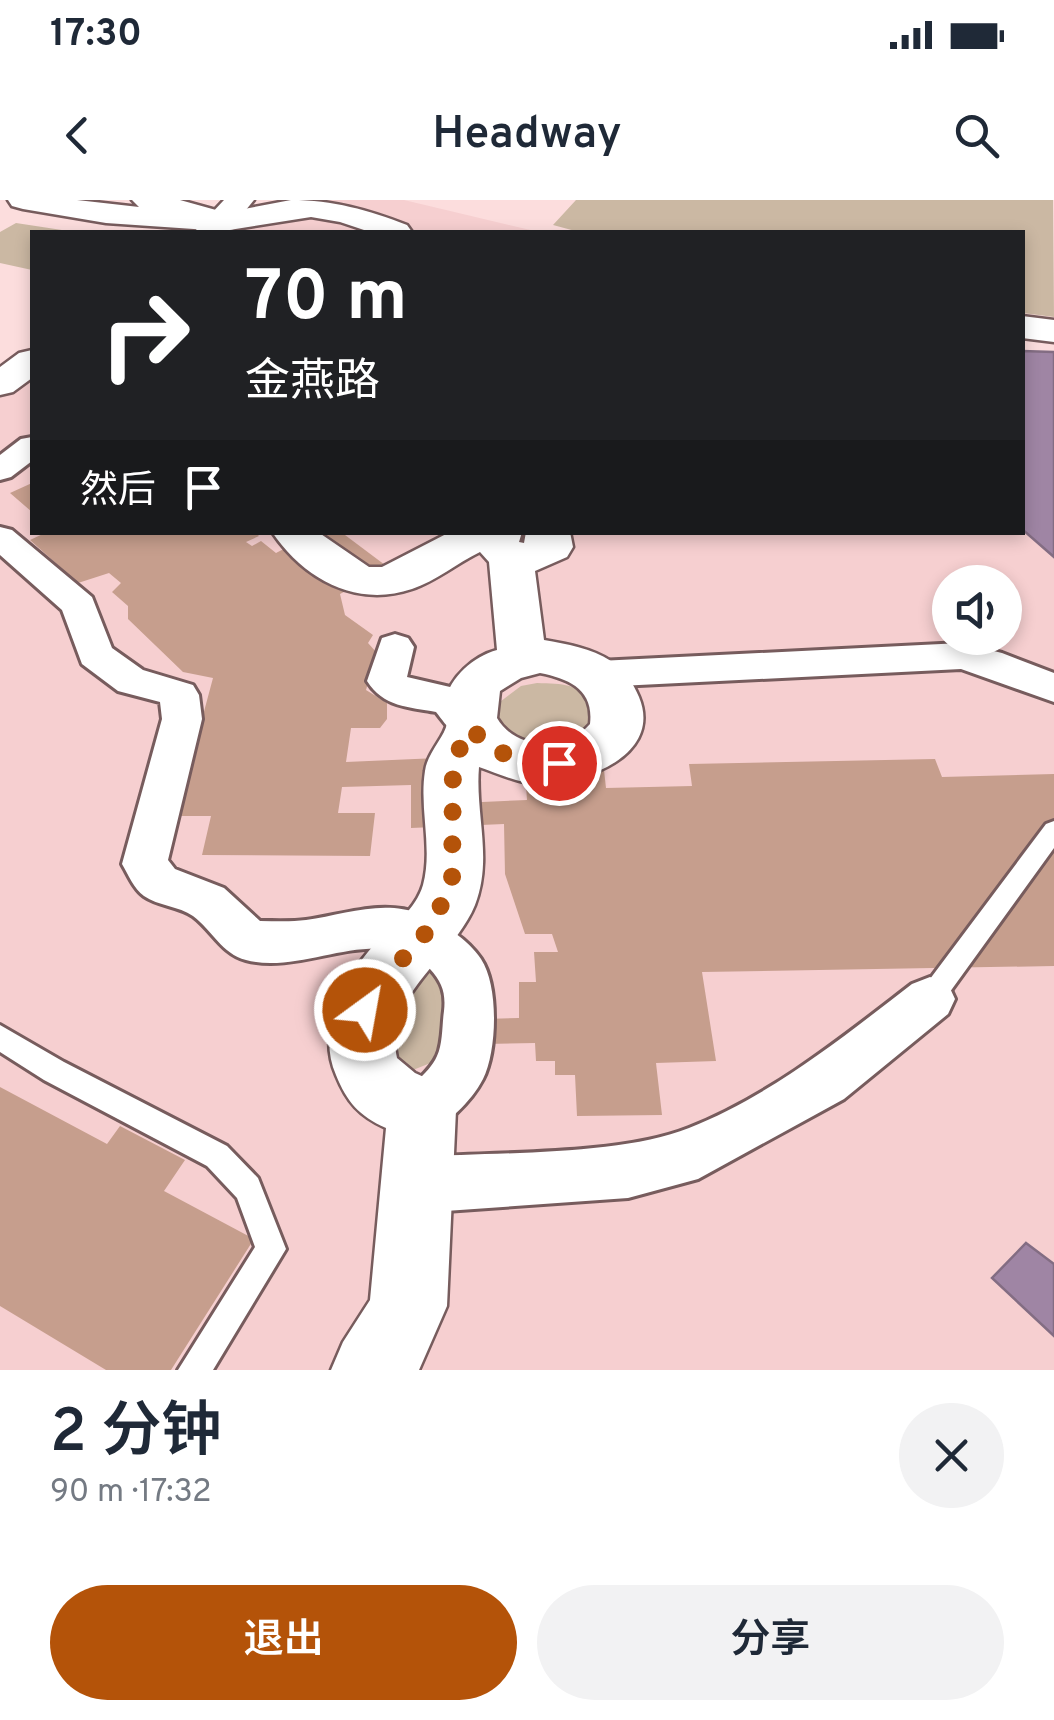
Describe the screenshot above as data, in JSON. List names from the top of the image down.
{
  "page": {
    "status": "17:30",
    "header": "Headway",
    "turn": ["70 m", "金燕路"],
    "then": "然后",
    "heading": ["2 分钟", "90 m · 17:32"],
    "buttons": ["退出", "分享"]
  }
}
